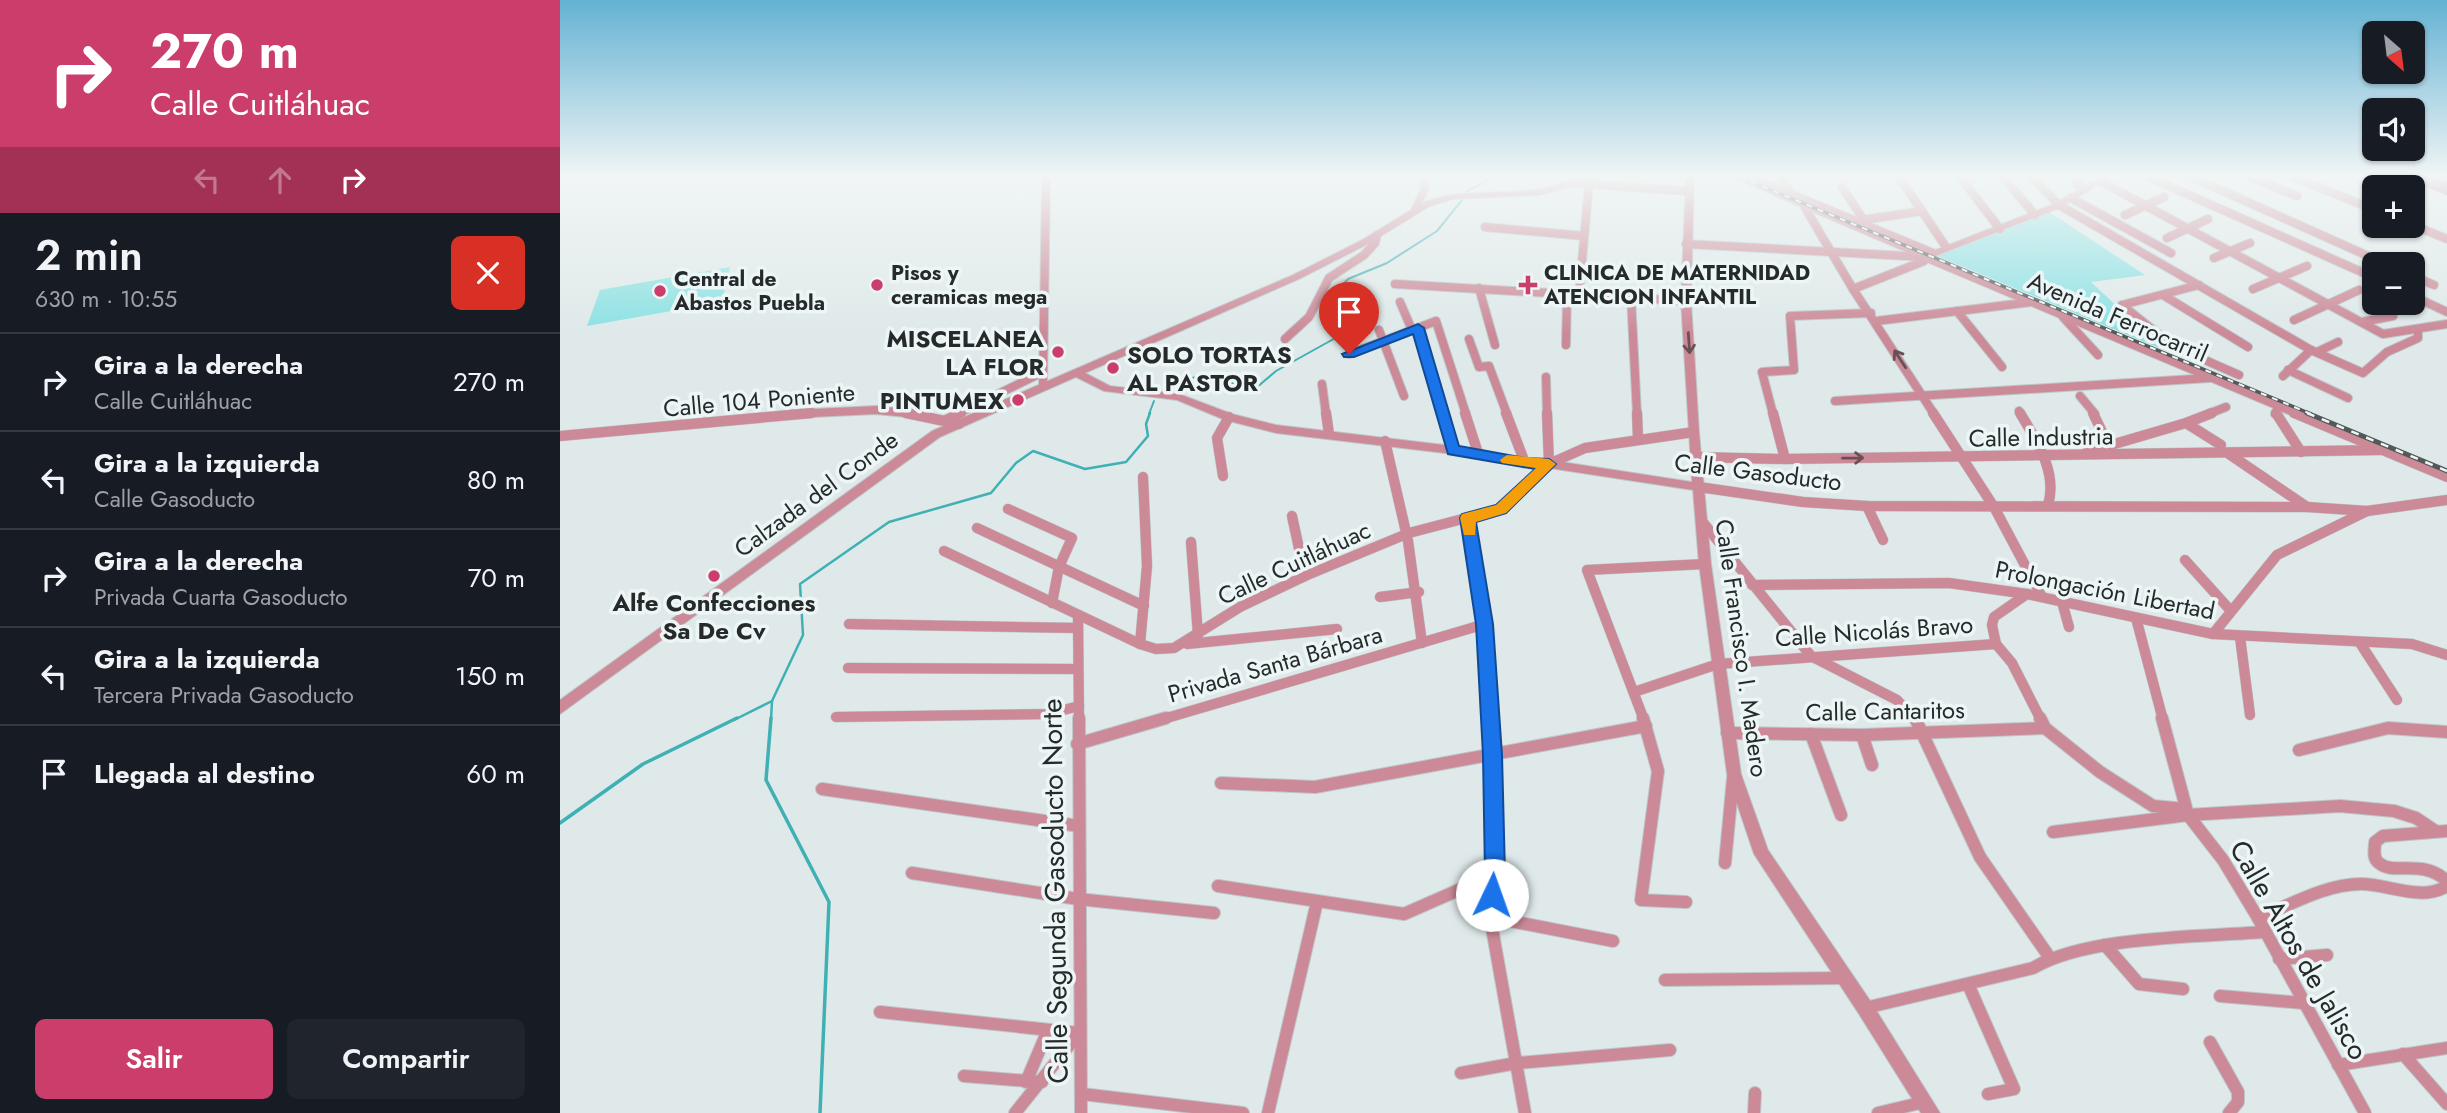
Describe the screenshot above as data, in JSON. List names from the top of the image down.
{
  "streets": {
    "street": [
      "Avenida Ferrocarril",
      "Calle 104 Poniente",
      "Calle Industria",
      "Calle Gasoducto",
      "Calzada del Conde",
      "Calle Cuitláhuac",
      "Prolongación Libertad",
      "Calle Nicolás Bravo",
      "Calle Francisco I. Madero",
      "Privada Santa Bárbara",
      "Calle Cantaritos",
      "Calle Segunda Gasoducto Norte",
      "Calle Altos de Jalisco"
    ]
  },
  "crossings": [
    ["Avenida Ferrocarril", "Calle Industria"],
    ["Calle 104 Poniente", "Calzada del Conde"],
    ["Calle Industria", "Calle Francisco I. Madero"],
    ["Calle Gasoducto", "Calzada del Conde"],
    ["Calle Gasoducto", "Calle Cuitláhuac"],
    ["Calle Gasoducto", "Calle Francisco I. Madero"],
    ["Calle Cuitláhuac", "Calle Francisco I. Madero"],
    ["Calle Cuitláhuac", "Privada Santa Bárbara"],
    ["Calle Cuitláhuac", "Calle Segunda Gasoducto Norte"],
    ["Calle Nicolás Bravo", "Calle Francisco I. Madero"],
    ["Calle Francisco I. Madero", "Calle Cantaritos"],
    ["Privada Santa Bárbara", "Calle Segunda Gasoducto Norte"]
  ],
  "places": {
    "other": [
      "Pisos y ceramicas mega",
      "Central de Abastos Puebla",
      "MISCELANEA LA FLOR",
      "SOLO TORTAS AL PASTOR",
      "PINTUMEX",
      "Alfe Confecciones Sa De Cv"
    ],
    "health": ["CLINICA DE MATERNIDAD ATENCION INFANTIL"]
  },
  "north": "bottom right",
  "page": {
    "turn": ["270 m", "Calle Cuitláhuac"],
    "map_buttons": ["+", "−"],
    "heading": ["2 min", "630 m · 10:55"],
    "list": [
      {
        "name": "Gira a la derecha",
        "note": "Calle Cuitláhuac",
        "value": "270 m"
      },
      {
        "name": "Gira a la izquierda",
        "note": "Calle Gasoducto",
        "value": "80 m"
      },
      {
        "name": "Gira a la derecha",
        "note": "Privada Cuarta Gasoducto",
        "value": "70 m"
      },
      {
        "name": "Gira a la izquierda",
        "note": "Tercera Privada Gasoducto",
        "value": "150 m"
      },
      {
        "name": "Llegada al destino",
        "value": "60 m"
      }
    ],
    "buttons": ["Salir", "Compartir"]
  }
}
